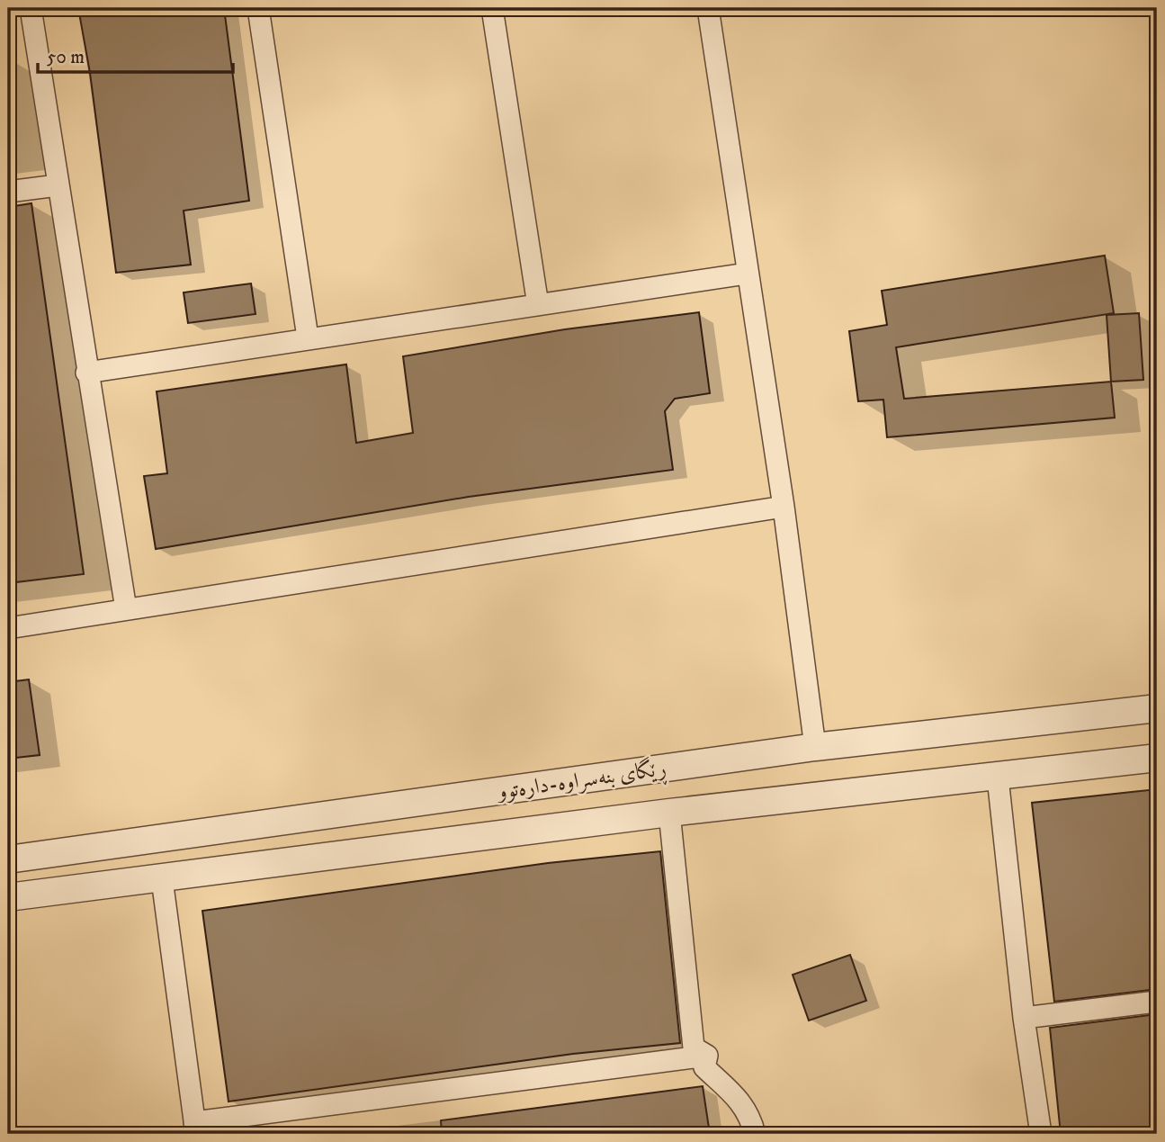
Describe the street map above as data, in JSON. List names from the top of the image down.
{
  "streets": {
    "street": ["ڕێگای بنەسراوە-دارەتوو"]
  },
  "scale_bar": "50 m"
}
